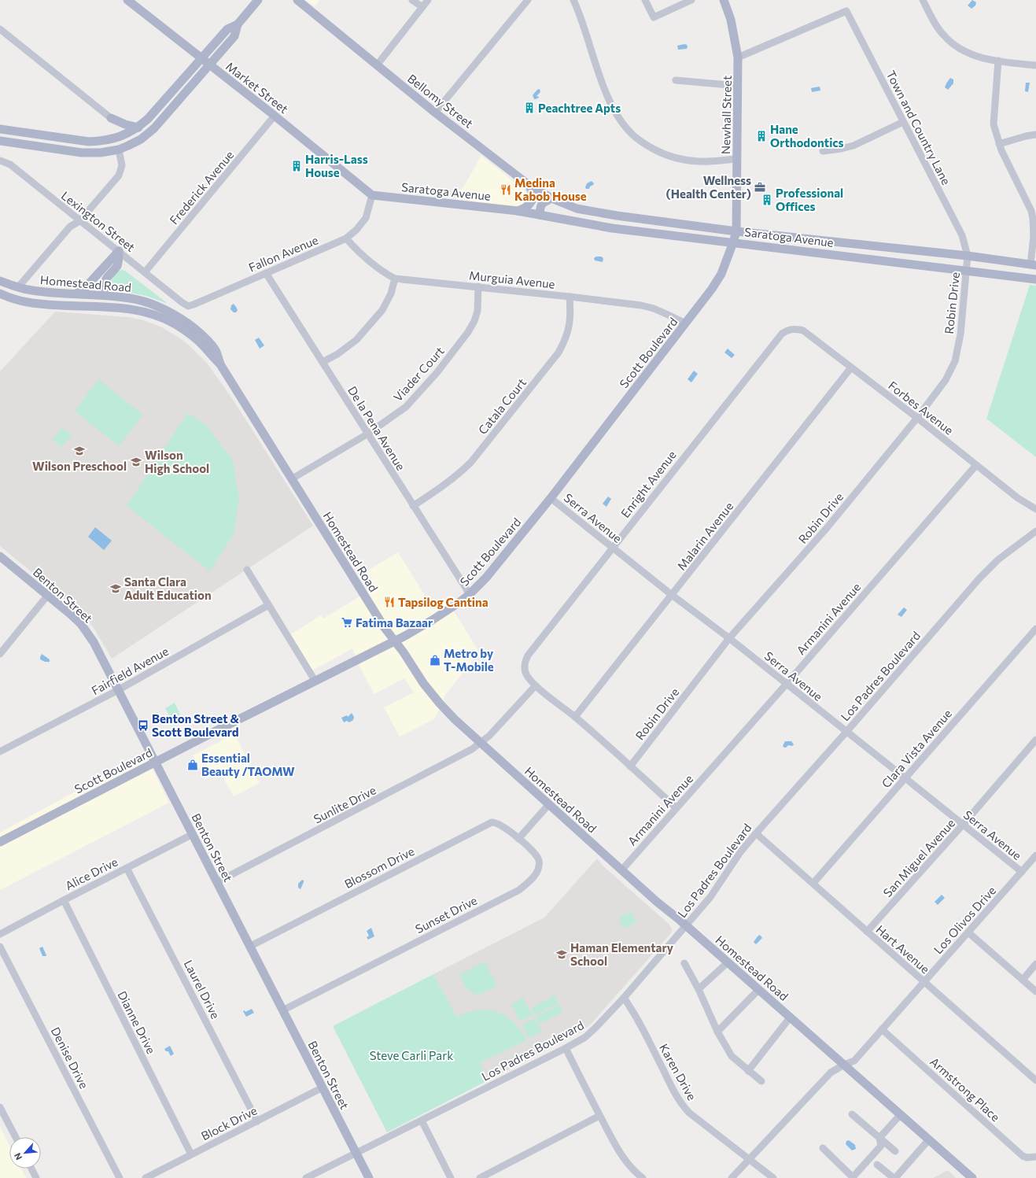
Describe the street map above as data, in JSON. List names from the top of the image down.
{
  "streets": {
    "main road": [
      "Market Street",
      "Bellomy Street",
      "Newhall Street",
      "Saratoga Avenue",
      "Homestead Road",
      "Scott Boulevard",
      "Benton Street"
    ],
    "street": [
      "Town and Country Lane",
      "Frederick Avenue",
      "Lexington Street",
      "Fallon Avenue",
      "Murguia Avenue",
      "Robin Drive",
      "Viader Court",
      "Catala Court",
      "Forbes Avenue",
      "De la Pena Avenue",
      "Enright Avenue",
      "Serra Avenue",
      "Malarin Avenue",
      "Armanini Avenue",
      "Fairfield Avenue",
      "Los Padres Boulevard",
      "Clara Vista Avenue",
      "Sunlite Drive",
      "San Miguel Avenue",
      "Blossom Drive",
      "Alice Drive",
      "Sunset Drive",
      "Los Olivos Drive",
      "Hart Avenue",
      "Laurel Drive",
      "Dianne Drive",
      "Denise Drive",
      "Karen Drive",
      "Armstrong Place",
      "Block Drive"
    ]
  },
  "crossings": [
    ["Market Street", "Frederick Avenue"],
    ["Market Street", "Saratoga Avenue"],
    ["Market Street", "Fallon Avenue"],
    ["Bellomy Street", "Saratoga Avenue"],
    ["Newhall Street", "Town and Country Lane"],
    ["Newhall Street", "Saratoga Avenue"],
    ["Newhall Street", "Scott Boulevard"],
    ["Town and Country Lane", "Saratoga Avenue"],
    ["Town and Country Lane", "Robin Drive"],
    ["Frederick Avenue", "Lexington Street"],
    ["Saratoga Avenue", "Fallon Avenue"],
    ["Saratoga Avenue", "Robin Drive"],
    ["Saratoga Avenue", "Scott Boulevard"],
    ["Lexington Street", "Fallon Avenue"],
    ["Fallon Avenue", "Murguia Avenue"],
    ["Fallon Avenue", "De la Pena Avenue"],
    ["Murguia Avenue", "Scott Boulevard"],
    ["Murguia Avenue", "Viader Court"],
    ["Murguia Avenue", "Catala Court"],
    ["Homestead Road", "Scott Boulevard"],
    ["Homestead Road", "Viader Court"],
    ["Homestead Road", "Armanini Avenue"],
    ["Homestead Road", "Los Padres Boulevard"],
    ["Homestead Road", "Sunlite Drive"],
    ["Homestead Road", "Los Olivos Drive"],
    ["Robin Drive", "Forbes Avenue"],
    ["Robin Drive", "Serra Avenue"],
    ["Scott Boulevard", "De la Pena Avenue"],
    ["Scott Boulevard", "Serra Avenue"],
    ["Scott Boulevard", "Benton Street"],
    ["Viader Court", "De la Pena Avenue"],
    ["Catala Court", "De la Pena Avenue"],
    ["Forbes Avenue", "Enright Avenue"],
    ["Forbes Avenue", "Malarin Avenue"],
    ["Forbes Avenue", "Armanini Avenue"],
    ["Enright Avenue", "Serra Avenue"],
    ["Serra Avenue", "Malarin Avenue"],
    ["Serra Avenue", "Armanini Avenue"],
    ["Serra Avenue", "Los Padres Boulevard"],
    ["Serra Avenue", "Clara Vista Avenue"],
    ["Serra Avenue", "San Miguel Avenue"],
    ["Serra Avenue", "Los Olivos Drive"],
    ["Benton Street", "Fairfield Avenue"],
    ["Benton Street", "Los Padres Boulevard"],
    ["Benton Street", "Sunlite Drive"],
    ["Benton Street", "Blossom Drive"],
    ["Benton Street", "Alice Drive"],
    ["Benton Street", "Sunset Drive"],
    ["Benton Street", "Block Drive"],
    ["Los Padres Boulevard", "Hart Avenue"],
    ["Los Padres Boulevard", "Karen Drive"],
    ["Clara Vista Avenue", "Hart Avenue"],
    ["San Miguel Avenue", "Hart Avenue"],
    ["Blossom Drive", "Sunset Drive"],
    ["Alice Drive", "Laurel Drive"],
    ["Alice Drive", "Dianne Drive"],
    ["Los Olivos Drive", "Hart Avenue"],
    ["Los Olivos Drive", "Karen Drive"],
    ["Los Olivos Drive", "Armstrong Place"],
    ["Laurel Drive", "Block Drive"],
    ["Dianne Drive", "Block Drive"]
  ],
  "parks": ["Steve Carli Park"],
  "places": {
    "building": [
      "Peachtree Apts",
      "Hane Orthodontics",
      "Harris-Lass House",
      "Professional Offices"
    ],
    "office": ["Wellness (Health Center)"],
    "restaurant": ["Medina Kabob House", "Tapsilog Cantina"],
    "school or university": [
      "Wilson Preschool",
      "Wilson High School",
      "Santa Clara Adult Education",
      "Haman Elementary School"
    ],
    "supermarket": ["Fatima Bazaar"],
    "shop": ["Metro by T-Mobile", "Essential Beauty /TAOMW"],
    "bus stop": ["Benton Street & Scott Boulevard"]
  },
  "north": "bottom left"
}
